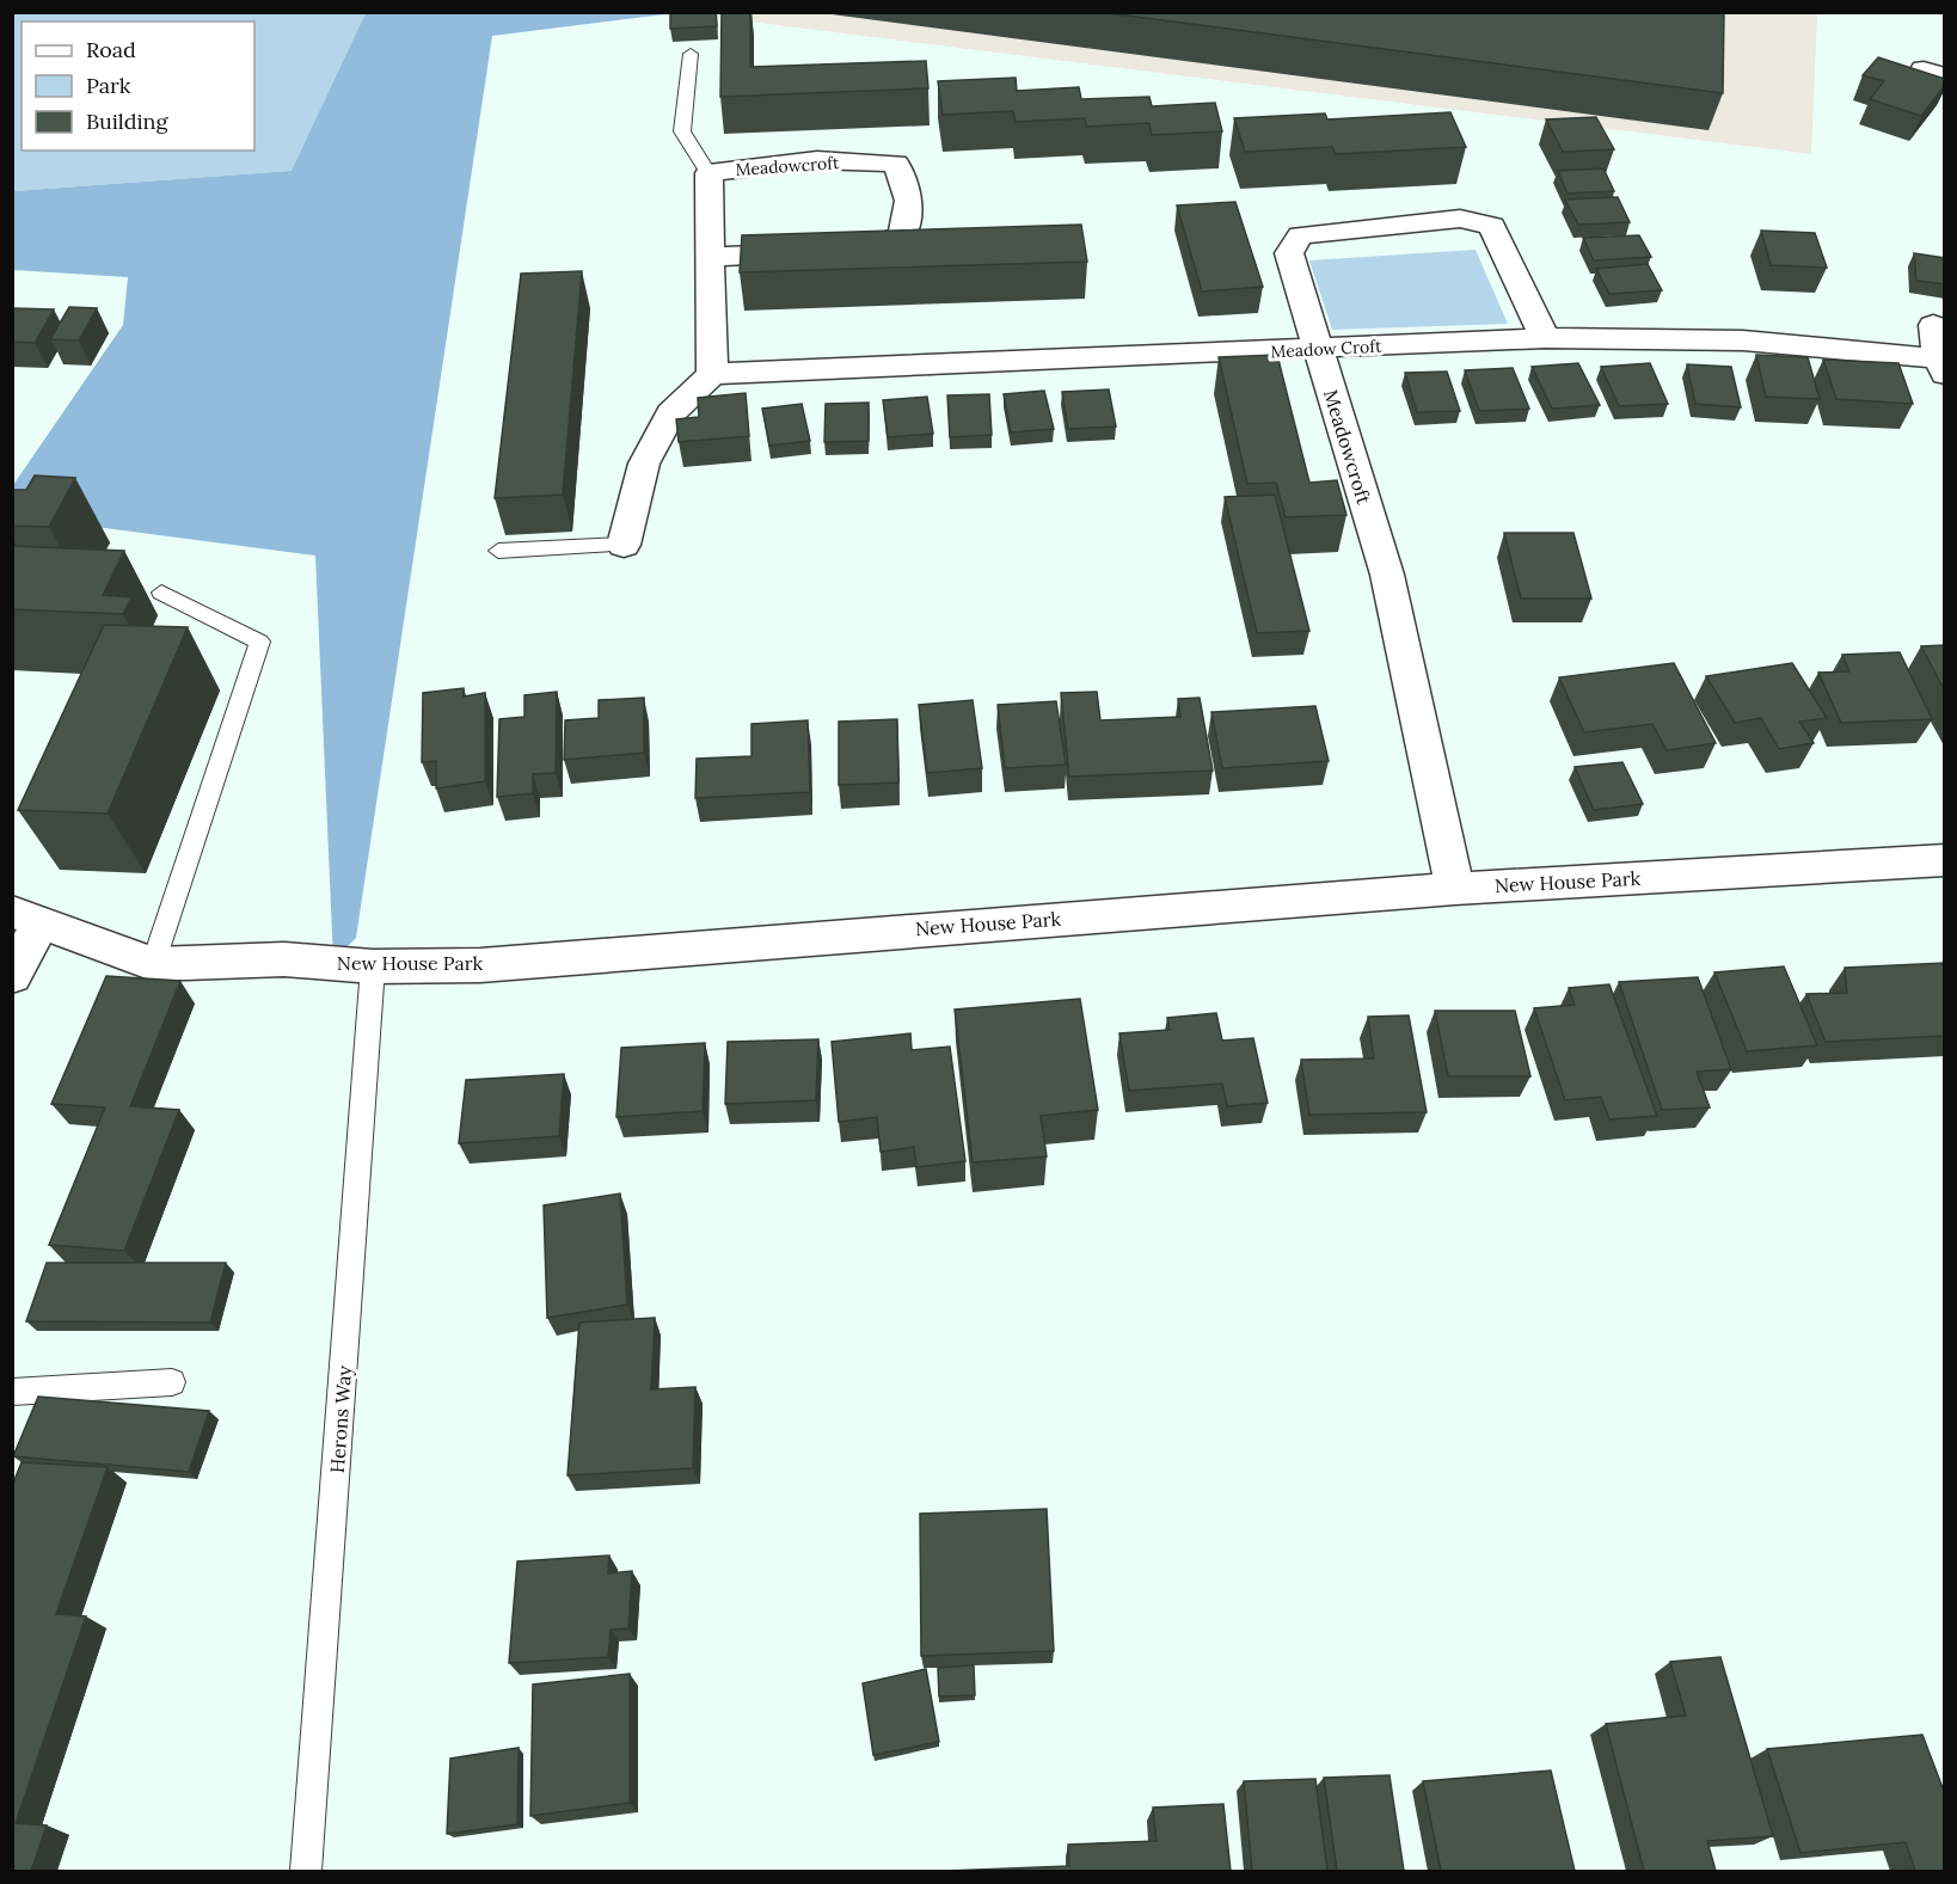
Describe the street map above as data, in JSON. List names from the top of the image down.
{
  "streets": {
    "street": ["Meadowcroft", "Meadow Croft", "New House Park"],
    "lane": ["Herons Way"]
  },
  "crossings": [
    ["Meadowcroft", "Meadow Croft"],
    ["Meadowcroft", "New House Park"],
    ["New House Park", "Herons Way"]
  ],
  "legend": ["Road", "Park", "Building"]
}
